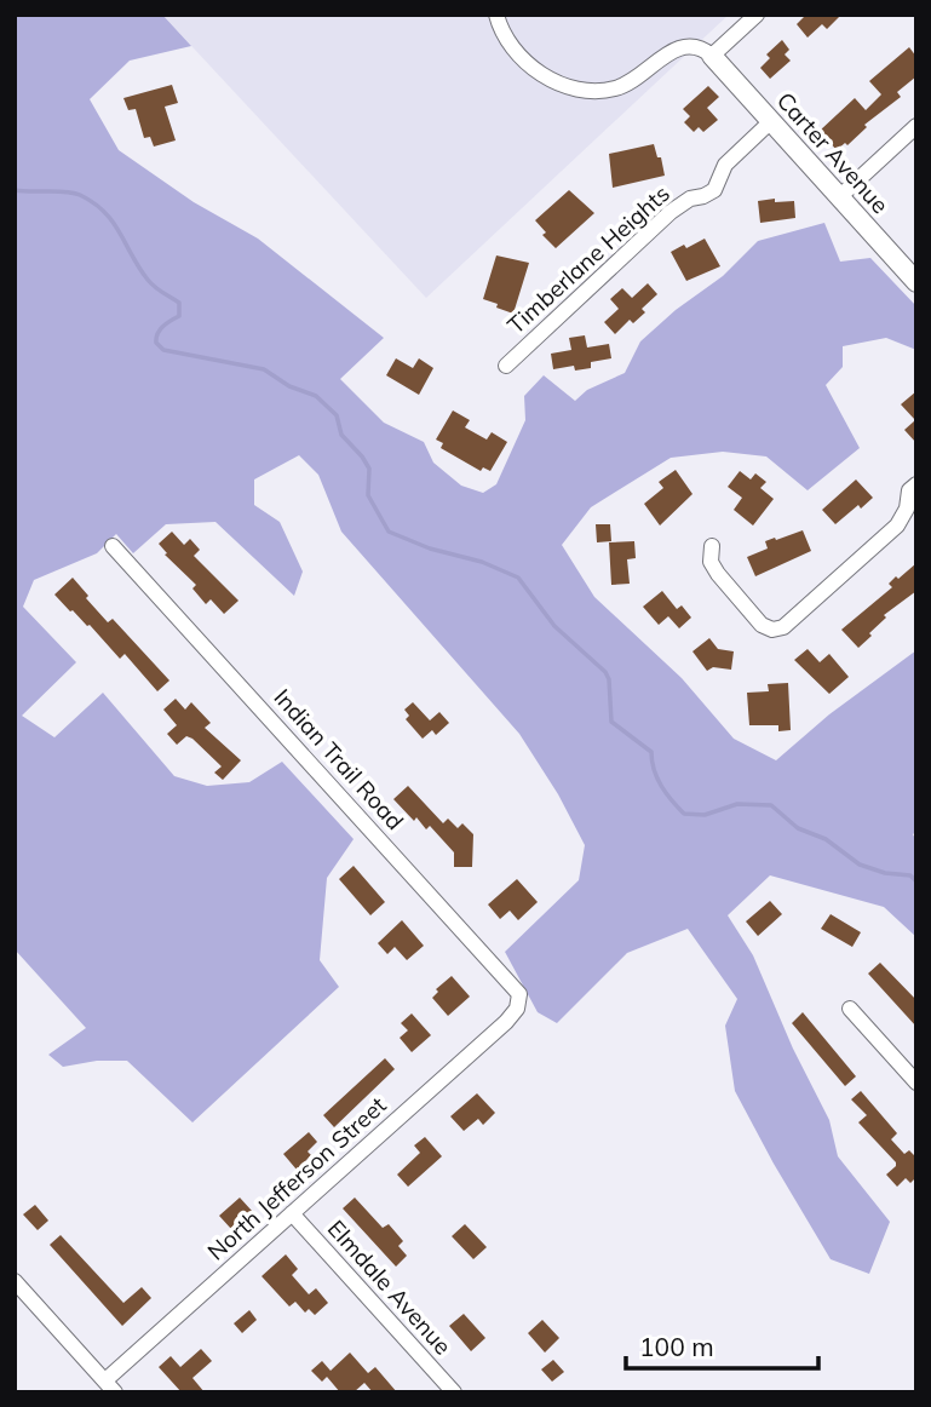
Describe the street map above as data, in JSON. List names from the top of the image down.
{
  "streets": {
    "street": [
      "Carter Avenue",
      "Timberlane Heights",
      "Indian Trail Road",
      "North Jefferson Street",
      "Elmdale Avenue"
    ]
  },
  "crossings": [
    ["Carter Avenue", "Timberlane Heights"],
    ["Indian Trail Road", "North Jefferson Street"],
    ["North Jefferson Street", "Elmdale Avenue"]
  ],
  "scale_bar": "100 m"
}
